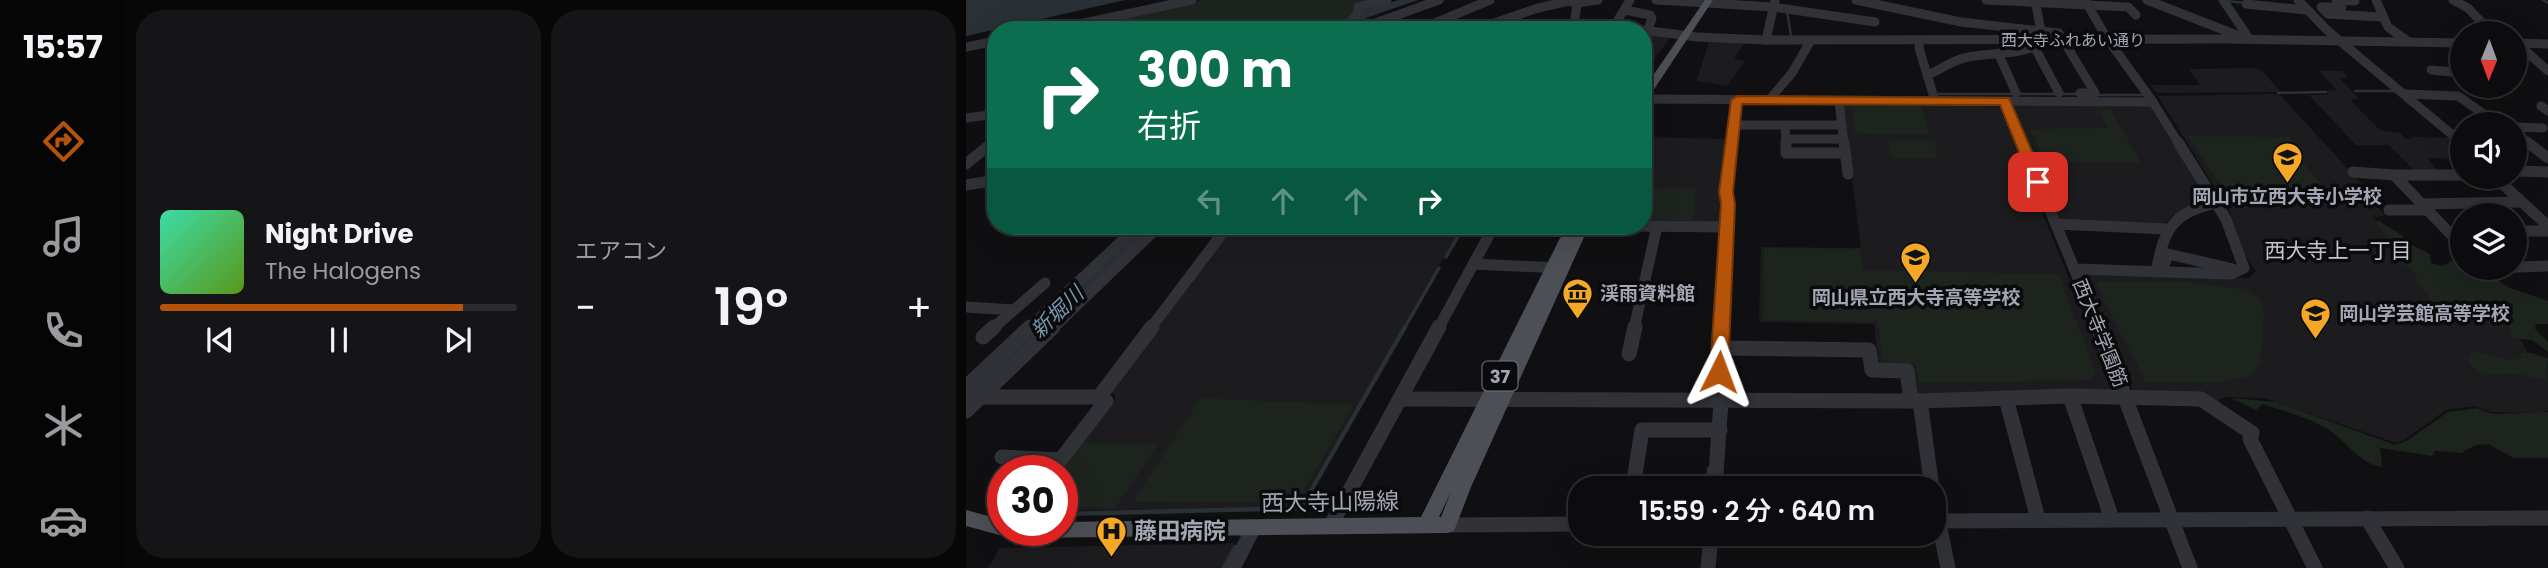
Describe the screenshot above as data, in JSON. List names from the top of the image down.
{
  "streets": {
    "main road": ["37", "西大寺山陽線"],
    "street": ["西大寺ふれあい通り", "西大寺学園筋"]
  },
  "crossings": [
    ["37", "西大寺山陽線"]
  ],
  "districts": ["西大寺上一丁目"],
  "water": ["新堀川"],
  "places": {
    "school or university": ["岡山市立西大寺小学校", "岡山県立西大寺高等学校", "岡山学芸館高等学校"],
    "museum": ["渓雨資料館"],
    "hospital": ["藤田病院"]
  },
  "north": "bottom",
  "page": {
    "tabs": "15:57",
    "tile": "エアコン",
    "turn": ["300 m", "右折"],
    "song": ["Night Drive", "The Halogens"],
    "heat": ["−", "19°", "+"],
    "limit": "30",
    "trip": "15:59 · 2 分 · 640 m"
  }
}
